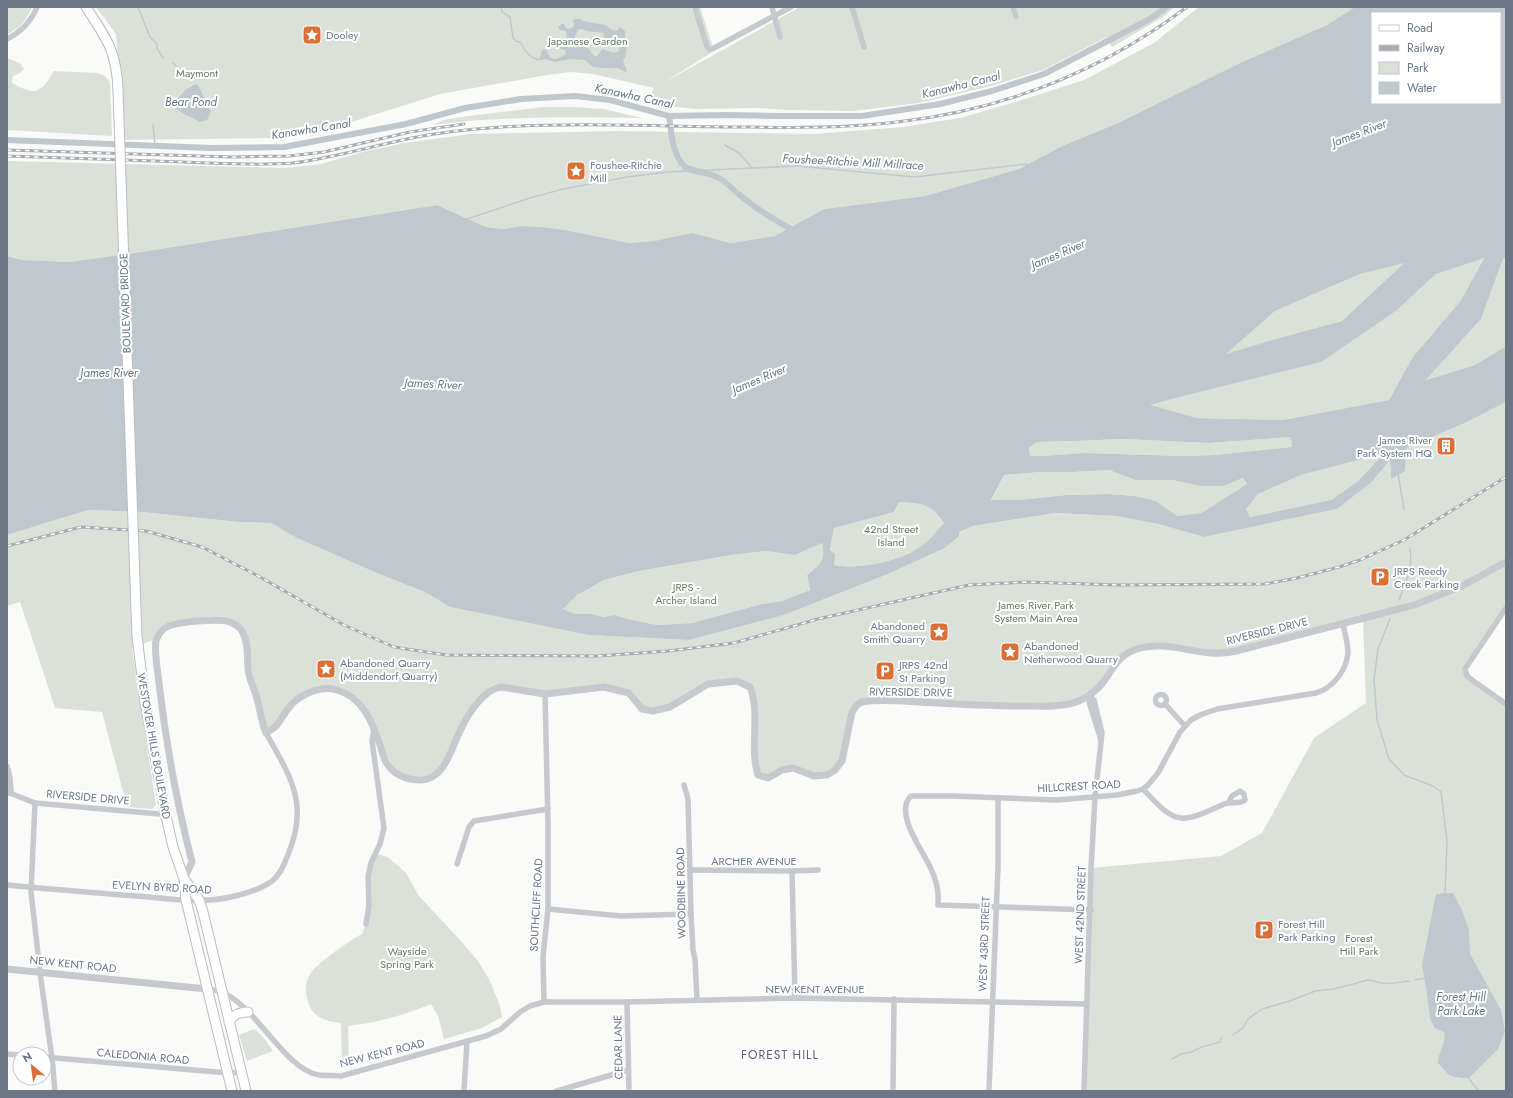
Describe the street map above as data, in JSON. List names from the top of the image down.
{
  "streets": {
    "main road": ["BOULEVARD BRIDGE", "WESTOVER HILLS BOULEVARD"],
    "street": [
      "RIVERSIDE DRIVE",
      "HILLCREST ROAD",
      "ARCHER AVENUE",
      "EVELYN BYRD ROAD",
      "WOODBINE ROAD",
      "SOUTHCLIFF ROAD",
      "WEST 42ND STREET",
      "WEST 43RD STREET",
      "NEW KENT ROAD",
      "NEW KENT AVENUE",
      "CEDAR LANE",
      "CALEDONIA ROAD"
    ]
  },
  "crossings": [
    ["BOULEVARD BRIDGE", "WESTOVER HILLS BOULEVARD"],
    ["RIVERSIDE DRIVE", "WESTOVER HILLS BOULEVARD"],
    ["RIVERSIDE DRIVE", "EVELYN BYRD ROAD"],
    ["RIVERSIDE DRIVE", "SOUTHCLIFF ROAD"],
    ["RIVERSIDE DRIVE", "WEST 42ND STREET"],
    ["WESTOVER HILLS BOULEVARD", "EVELYN BYRD ROAD"],
    ["WESTOVER HILLS BOULEVARD", "NEW KENT ROAD"],
    ["WESTOVER HILLS BOULEVARD", "CALEDONIA ROAD"],
    ["HILLCREST ROAD", "WEST 42ND STREET"],
    ["HILLCREST ROAD", "WEST 43RD STREET"],
    ["ARCHER AVENUE", "WOODBINE ROAD"],
    ["WOODBINE ROAD", "NEW KENT AVENUE"],
    ["SOUTHCLIFF ROAD", "NEW KENT ROAD"],
    ["SOUTHCLIFF ROAD", "NEW KENT AVENUE"],
    ["WEST 42ND STREET", "NEW KENT AVENUE"],
    ["WEST 43RD STREET", "NEW KENT AVENUE"],
    ["NEW KENT ROAD", "NEW KENT AVENUE"],
    ["NEW KENT AVENUE", "CEDAR LANE"]
  ],
  "districts": ["FOREST HILL"],
  "water": [
    "Kanawha Canal",
    "Bear Pond",
    "James River",
    "Foushee-Ritchie Mill Millrace",
    "Forest Hill Park Lake"
  ],
  "parks": [
    "Japanese Garden",
    "Maymont",
    "42nd Street Island",
    "JRPS - Archer Island",
    "James River Park System Main Area",
    "Forest Hill Park",
    "Wayside Spring Park"
  ],
  "places": {
    "place": [
      "Dooley",
      "Foushee-Ritchie Mill",
      "Abandoned Smith Quarry",
      "Abandoned Netherwood Quarry",
      "Abandoned Quarry (Middendorf Quarry)"
    ],
    "building": ["James River Park System HQ"],
    "parking": ["JRPS Reedy Creek Parking", "JRPS 42nd St Parking", "Forest Hill Park Parking"]
  },
  "legend": [
    "Road",
    "Railway",
    "Park",
    "Water"
  ],
  "north": "top left"
}
